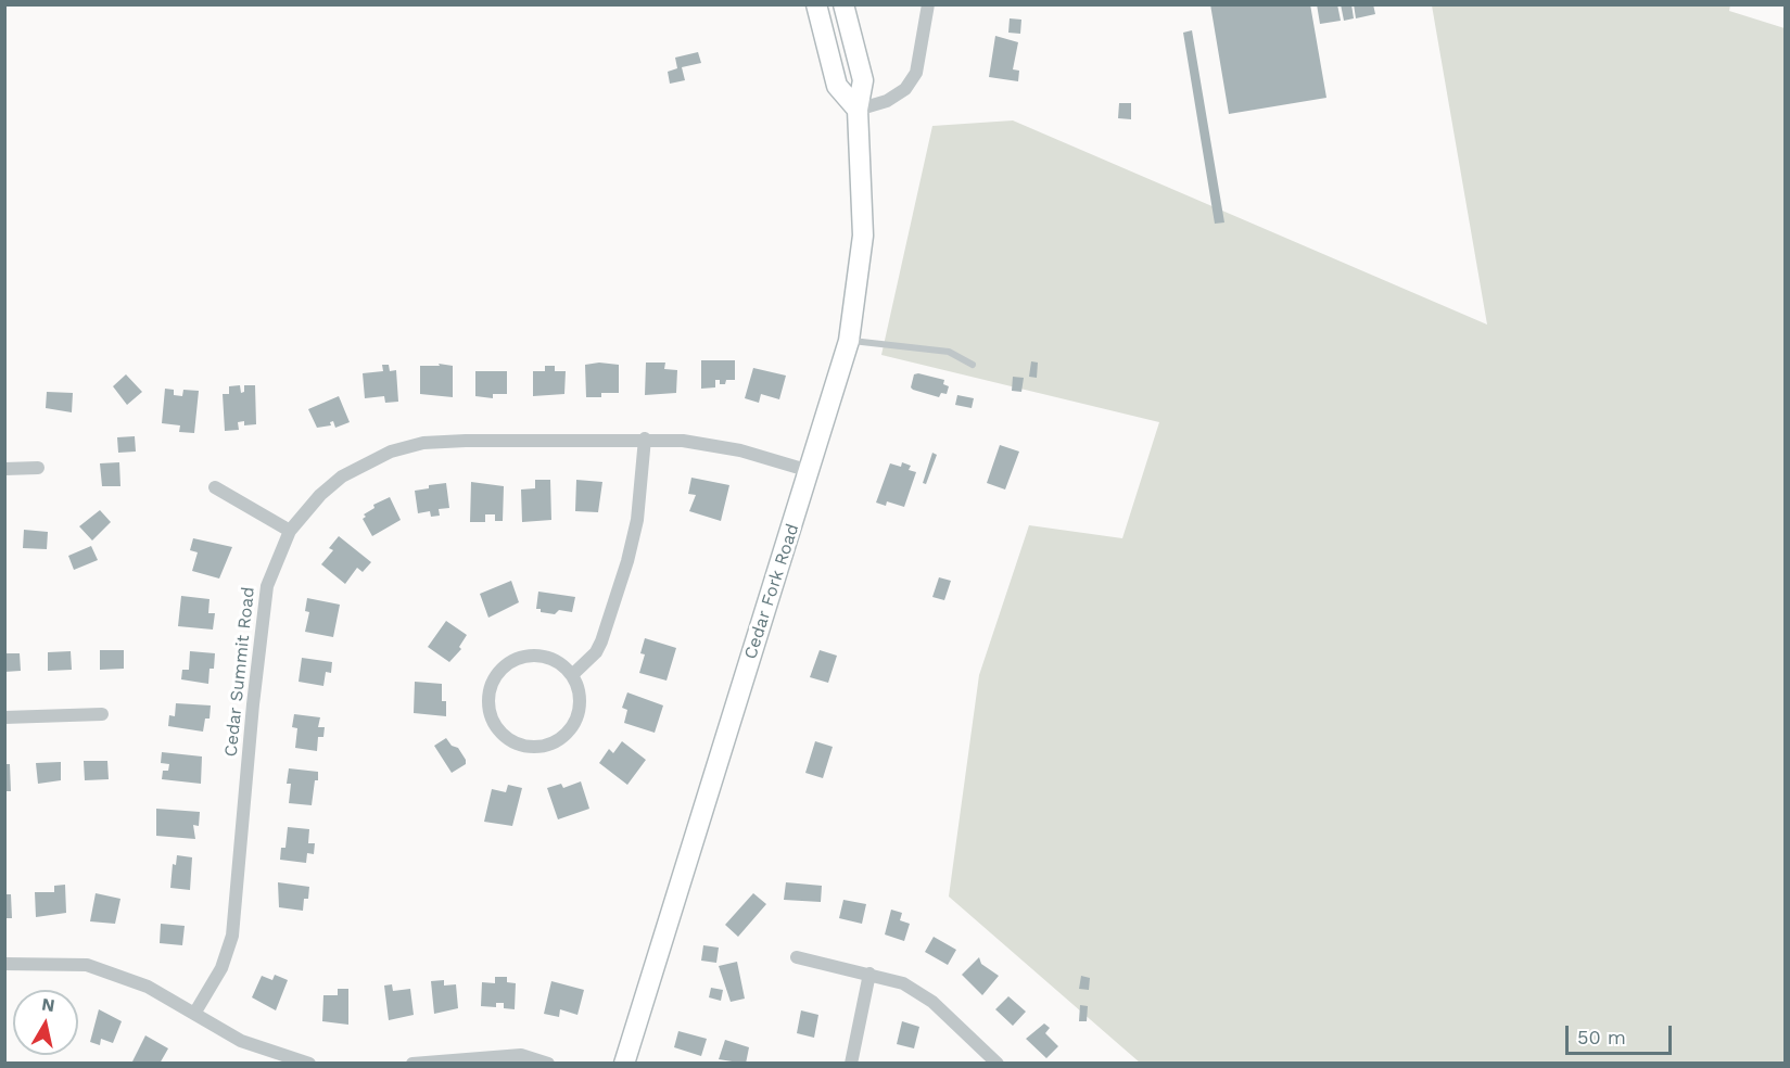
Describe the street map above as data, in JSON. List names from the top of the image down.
{
  "streets": {
    "street": ["Cedar Fork Road", "Cedar Summit Road"]
  },
  "crossings": [
    ["Cedar Fork Road", "Cedar Summit Road"]
  ],
  "scale_bar": "50 m",
  "north": "top"
}
